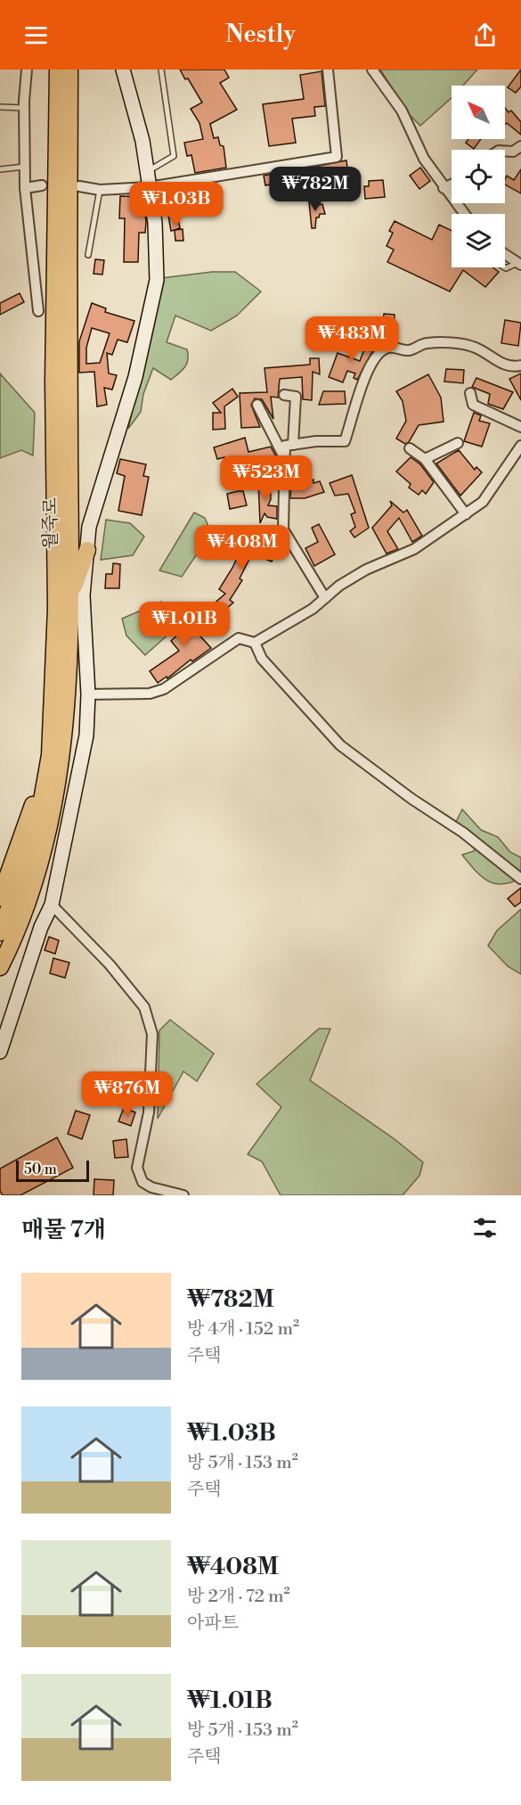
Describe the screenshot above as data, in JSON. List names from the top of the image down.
{
  "streets": {
    "main road": ["월죽로"]
  },
  "scale_bar": "50 m",
  "north": "top left",
  "page": {
    "header": "Nestly",
    "price": [
      "₩782M",
      "₩1.03B",
      "₩483M",
      "₩523M",
      "₩408M",
      "₩1.01B",
      "₩876M"
    ],
    "scale": "50 m",
    "heading": "매물 7개",
    "list": [
      {
        "name": "₩782M",
        "note": "방 4개 · 152 m² · 주택"
      },
      {
        "name": "₩1.03B",
        "note": "방 5개 · 153 m² · 주택"
      },
      {
        "name": "₩408M",
        "note": "방 2개 · 72 m² · 아파트"
      },
      {
        "name": "₩1.01B",
        "note": "방 5개 · 153 m² · 주택"
      }
    ]
  }
}
